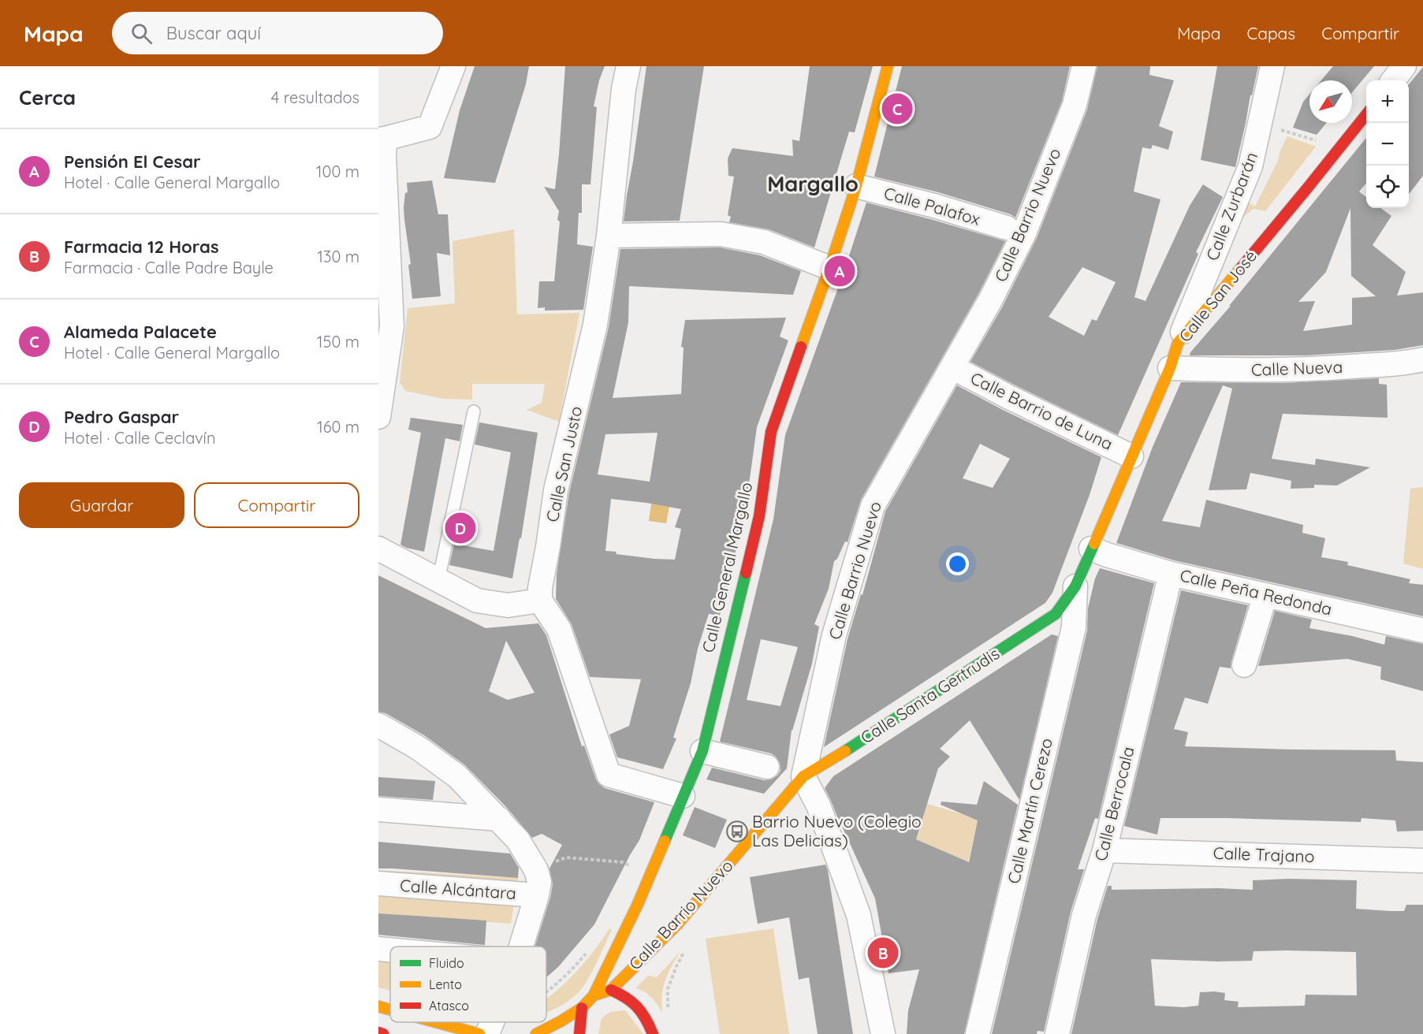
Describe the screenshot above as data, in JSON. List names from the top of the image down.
{
  "streets": {
    "street": [
      "Calle Palafox",
      "Calle Zurbarán",
      "Calle Barrio Nuevo",
      "Calle San José",
      "Calle Nueva",
      "Calle Barrio de Luna",
      "Calle San Justo",
      "Calle General Margallo",
      "Calle Peña Redonda",
      "Calle Santa Gertrudis",
      "Calle Berrocala",
      "Calle Martín Cerezo",
      "Calle Trajano",
      "Calle Alcántara"
    ]
  },
  "crossings": [
    ["Calle Palafox", "Calle General Margallo"],
    ["Calle Zurbarán", "Calle San José"],
    ["Calle Barrio Nuevo", "Calle Barrio de Luna"],
    ["Calle Barrio Nuevo", "Calle General Margallo"],
    ["Calle Barrio Nuevo", "Calle Santa Gertrudis"],
    ["Calle San José", "Calle Nueva"],
    ["Calle San José", "Calle Barrio de Luna"],
    ["Calle San José", "Calle Peña Redonda"],
    ["Calle San José", "Calle Martín Cerezo"],
    ["Calle Peña Redonda", "Calle Berrocala"],
    ["Calle Santa Gertrudis", "Calle Martín Cerezo"],
    ["Calle Berrocala", "Calle Trajano"]
  ],
  "districts": ["Margallo"],
  "places": {
    "bus stop": ["Barrio Nuevo (Colegio Las Delicias)"]
  },
  "legend": ["Fluido", "Lento", "Atasco"],
  "north": "bottom left",
  "page": {
    "header": "Mapa",
    "search": "Buscar aquí",
    "nav": ["Mapa", "Capas", "Compartir"],
    "heading": ["Cerca", "4 resultados"],
    "map_buttons": ["+", "−"],
    "pins": [
      "C",
      "A",
      "D",
      "B"
    ],
    "list": [
      {
        "mark": "A",
        "name": "Pensión El Cesar",
        "note": "Hotel · Calle General Margallo",
        "value": "100 m"
      },
      {
        "mark": "B",
        "name": "Farmacia 12 Horas",
        "note": "Farmacia · Calle Padre Bayle",
        "value": "130 m"
      },
      {
        "mark": "C",
        "name": "Alameda Palacete",
        "note": "Hotel · Calle General Margallo",
        "value": "150 m"
      },
      {
        "mark": "D",
        "name": "Pedro Gaspar",
        "note": "Hotel · Calle Ceclavín",
        "value": "160 m"
      }
    ],
    "buttons": ["Guardar", "Compartir"]
  }
}
